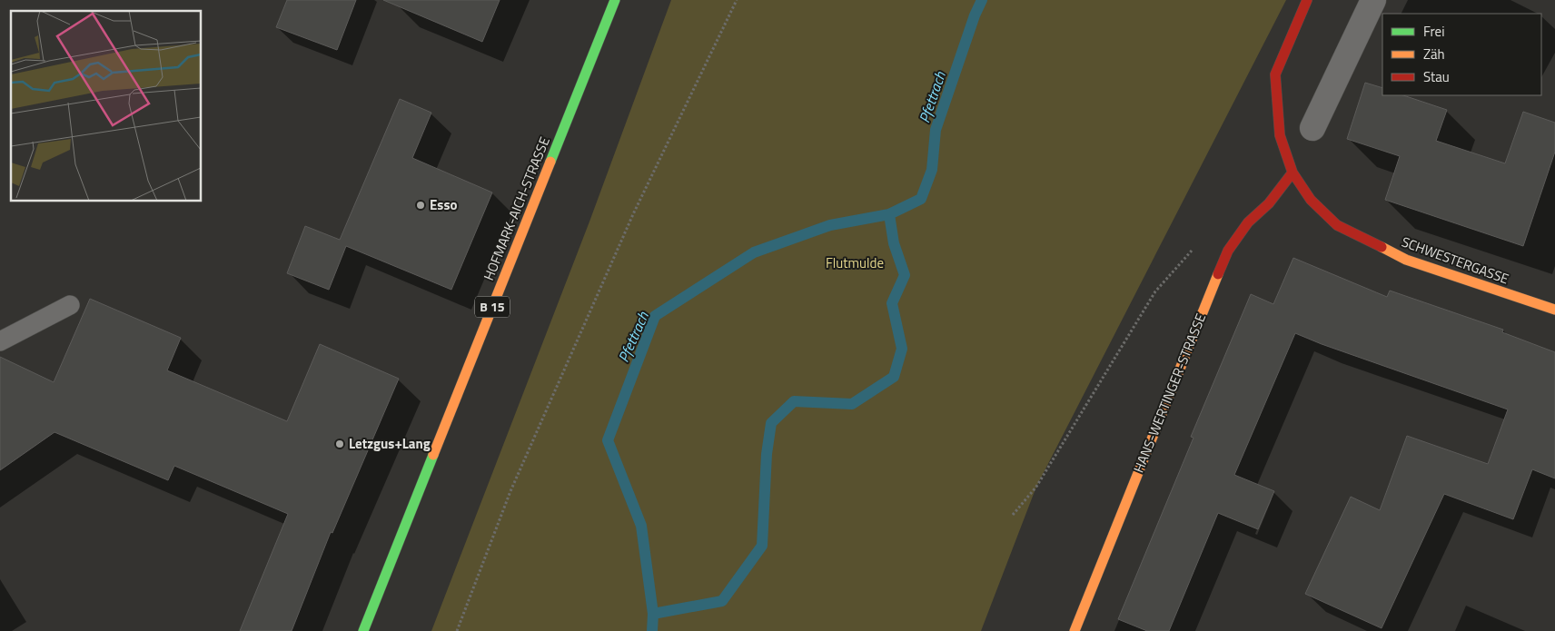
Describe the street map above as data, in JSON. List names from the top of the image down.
{
  "streets": {
    "street": [
      "HOFMARK-AICH-STRASSE",
      "SCHWESTERGASSE",
      "B 15",
      "HANS-WERTINGER-STRASSE"
    ]
  },
  "crossings": [
    ["SCHWESTERGASSE", "HANS-WERTINGER-STRASSE"]
  ],
  "water": ["Pfettrach"],
  "parks": ["Flutmulde"],
  "places": ["Esso", "Letzgus+Lang"],
  "legend": ["Frei", "Zäh", "Stau"]
}
